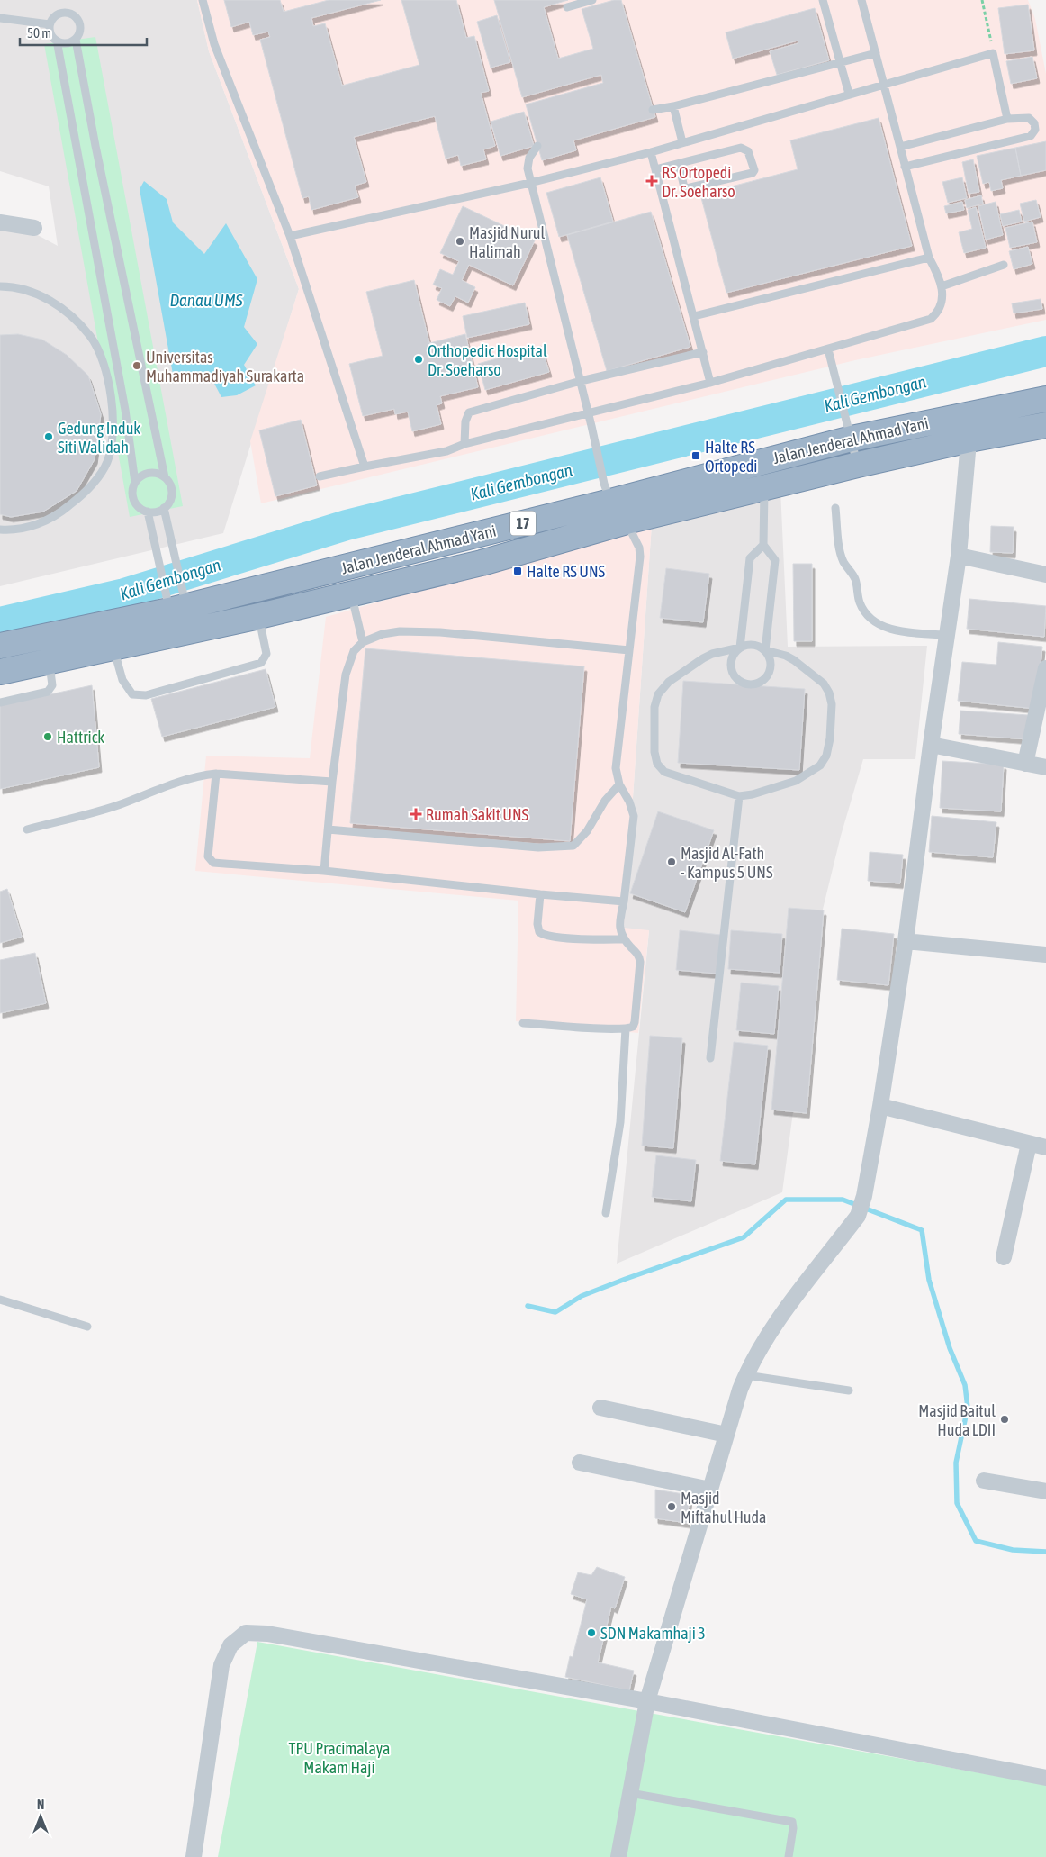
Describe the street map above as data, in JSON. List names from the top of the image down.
{
  "streets": {
    "highway": ["Jalan Jenderal Ahmad Yani", "17"]
  },
  "water": ["Danau UMS", "Kali Gembongan"],
  "parks": ["TPU Pracimalaya Makam Haji"],
  "places": {
    "health": ["RS Ortopedi Dr. Soeharso", "Rumah Sakit UNS"],
    "other": [
      "Masjid Nurul Halimah",
      "Orthopedic Hospital Dr. Soeharso",
      "Universitas Muhammadiyah Surakarta",
      "Gedung Induk Siti Walidah",
      "Hattrick",
      "Masjid Al-Fath - Kampus 5 UNS",
      "Masjid Baitul Huda LDII",
      "Masjid Miftahul Huda",
      "SDN Makamhaji 3"
    ],
    "transit": ["Halte RS Ortopedi", "Halte RS UNS"]
  },
  "scale_bar": "50 m",
  "north": "top"
}
